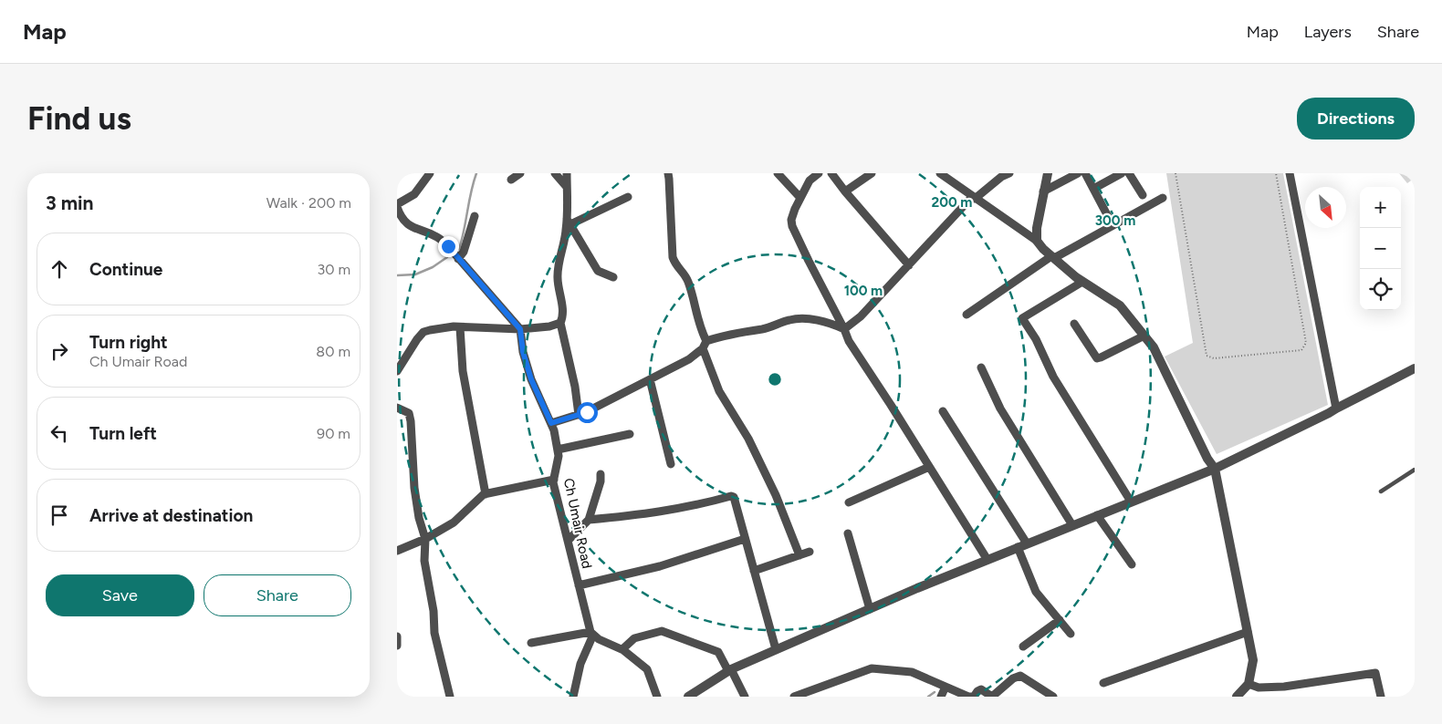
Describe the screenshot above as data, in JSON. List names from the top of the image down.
{
  "streets": {
    "street": ["Ch Umair Road"]
  },
  "north": "bottom right",
  "page": {
    "header": "Map",
    "nav": ["Map", "Layers", "Share"],
    "buttons": [
      "Directions",
      ["Save", "Share"]
    ],
    "title": "Find us",
    "heading": ["3 min", "Walk · 200 m"],
    "map_buttons": ["+", "−"],
    "list": [
      ["Continue", "30 m"],
      ["Turn right", "Ch Umair Road", "80 m"],
      ["Turn left", "90 m"],
      "Arrive at destination"
    ]
  },
  "rings": ["200 m", "300 m", "100 m"]
}
